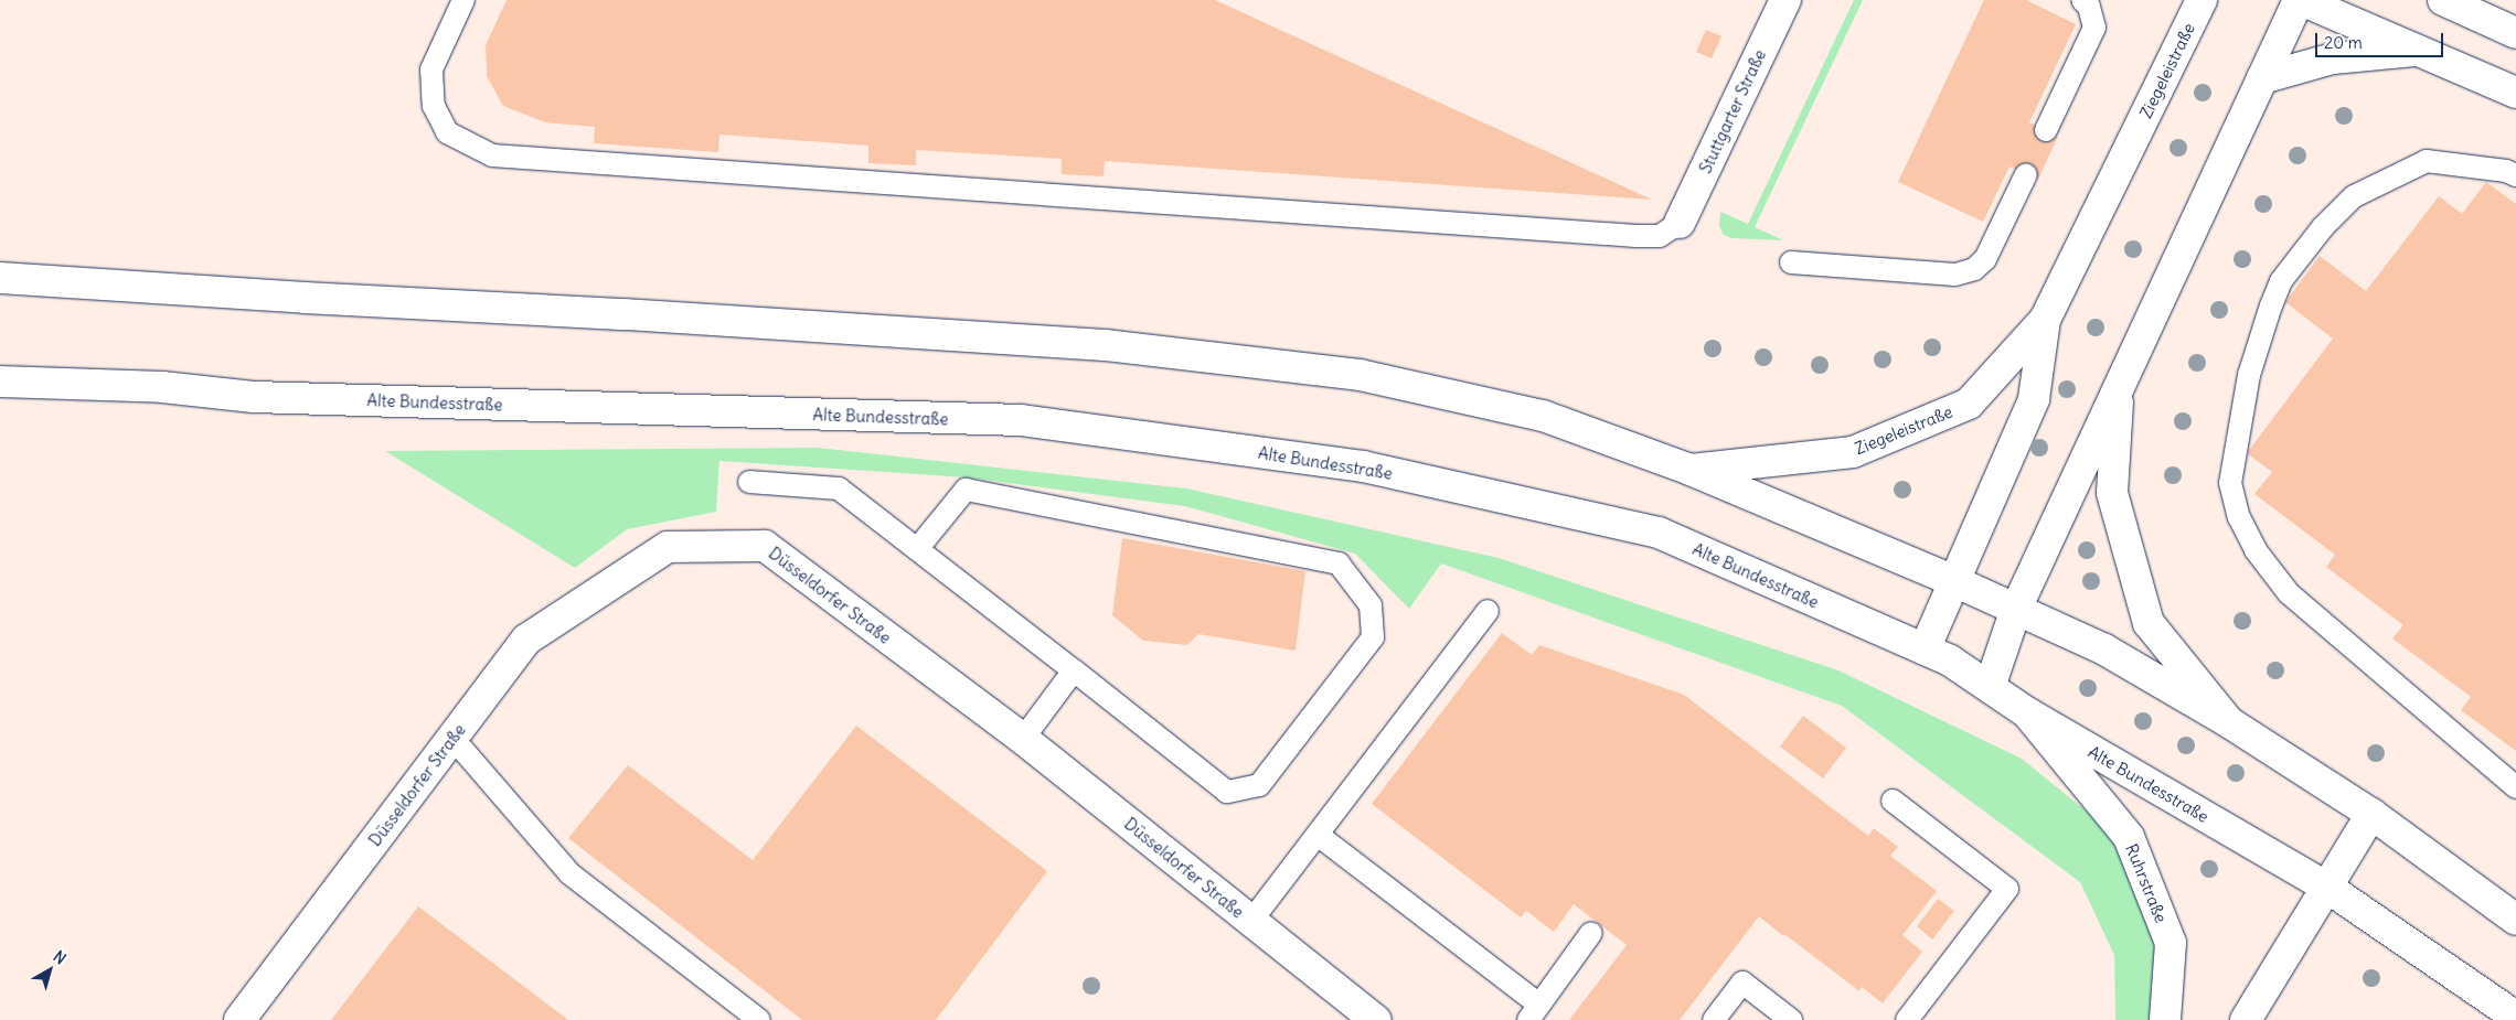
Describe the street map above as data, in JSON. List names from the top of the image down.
{
  "streets": {
    "main road": [
      "Ziegeleistraße",
      "Stuttgarter Straße",
      "Alte Bundesstraße",
      "Düsseldorfer Straße",
      "Ruhrstraße"
    ]
  },
  "crossings": [
    ["Ziegeleistraße", "Alte Bundesstraße"],
    ["Alte Bundesstraße", "Ruhrstraße"]
  ],
  "scale_bar": "20 m",
  "north": "top right"
}
